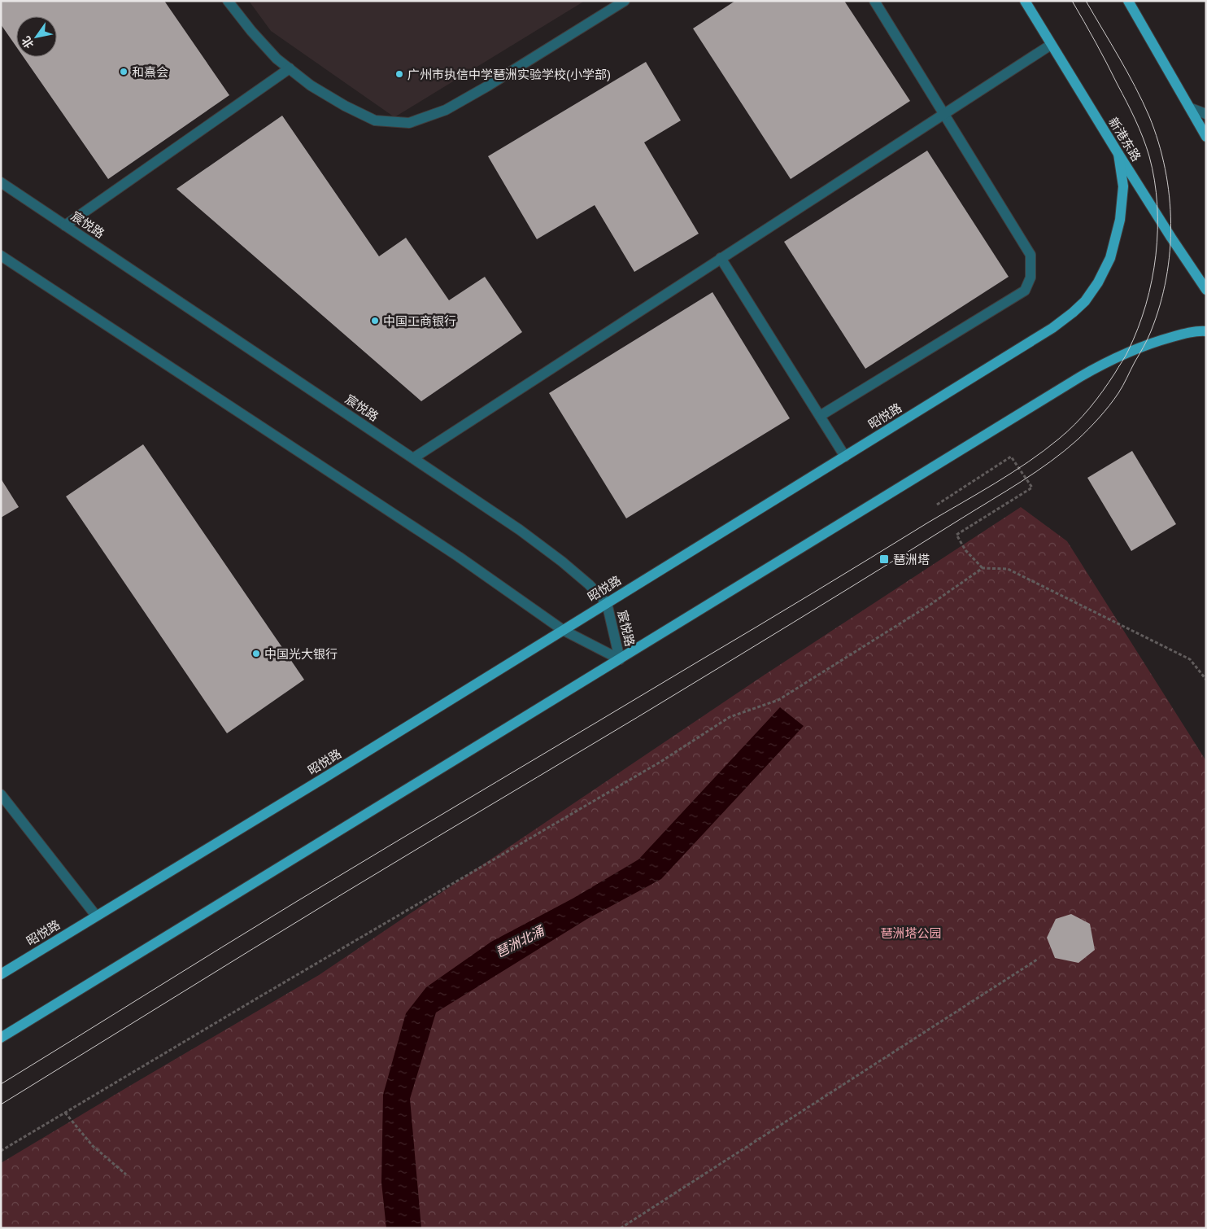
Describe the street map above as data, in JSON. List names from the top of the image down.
{
  "streets": {
    "main road": ["新港东路", "昭悦路"],
    "street": ["宸悦路"]
  },
  "crossings": [
    ["新港东路", "昭悦路"],
    ["宸悦路", "昭悦路"]
  ],
  "water": ["琶洲北涌"],
  "parks": ["琶洲塔公园"],
  "places": {
    "other": [
      "和熹会",
      "广州市执信中学琶洲实验学校(小学部)",
      "中国工商银行",
      "中国光大银行"
    ],
    "transit": ["琶洲塔"]
  },
  "north": "bottom left"
}
